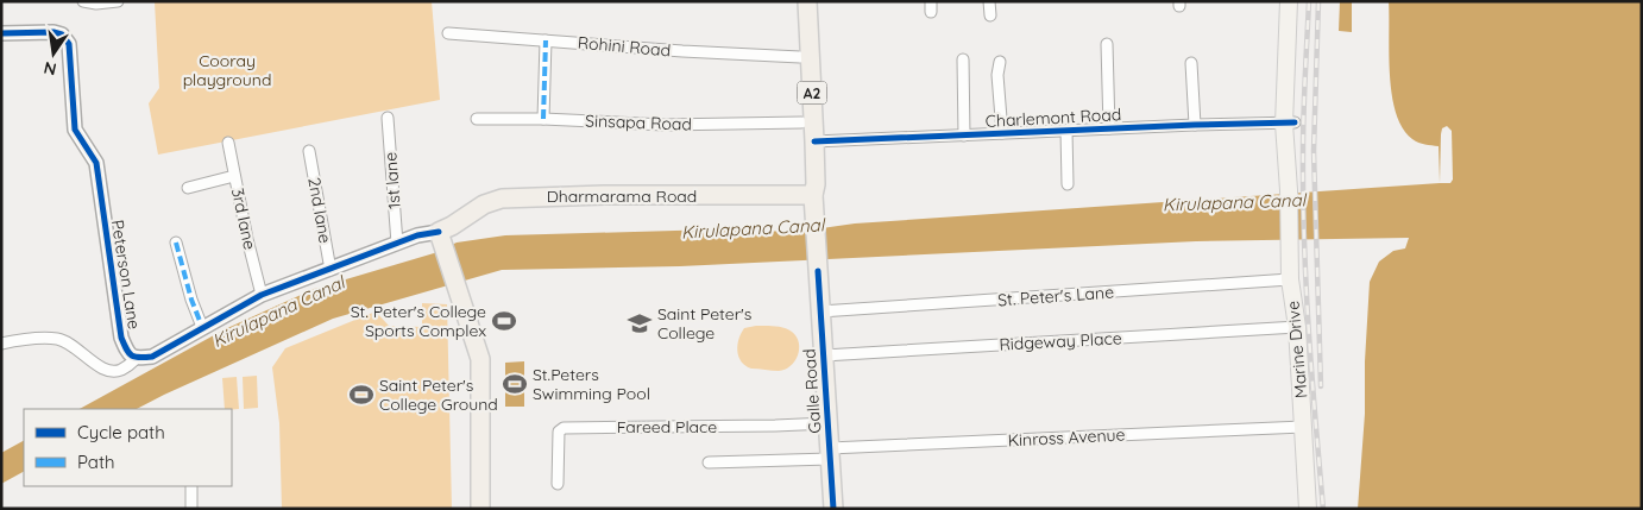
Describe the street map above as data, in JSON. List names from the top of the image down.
{
  "streets": {
    "highway": ["A2", "Dharmarama Road", "Galle Road"],
    "main road": ["Marine Drive"],
    "street": [
      "Rohini Road",
      "Charlemont Road",
      "Sinsapa Road",
      "1st lane",
      "2nd lane",
      "3rd lane",
      "Peterson Lane",
      "St. Peter's Lane",
      "Ridgeway Place",
      "Fareed Place",
      "Kinross Avenue"
    ]
  },
  "crossings": [
    ["Rohini Road", "Galle Road"],
    ["Charlemont Road", "Marine Drive"],
    ["Charlemont Road", "Galle Road"],
    ["Sinsapa Road", "Galle Road"],
    ["Dharmarama Road", "Galle Road"],
    ["St. Peter's Lane", "Marine Drive"],
    ["St. Peter's Lane", "Galle Road"],
    ["Ridgeway Place", "Marine Drive"],
    ["Ridgeway Place", "Galle Road"],
    ["Marine Drive", "Kinross Avenue"],
    ["Galle Road", "Fareed Place"],
    ["Galle Road", "Kinross Avenue"]
  ],
  "water": ["Kirulapana Canal"],
  "parks": ["Cooray playground"],
  "places": {
    "sports": ["St. Peter's College Sports Complex", "St.Peters Swimming Pool", "Saint Peter's College Ground"],
    "school or university": ["Saint Peter's College"]
  },
  "legend": ["Cycle path", "Path"],
  "north": "bottom"
}
